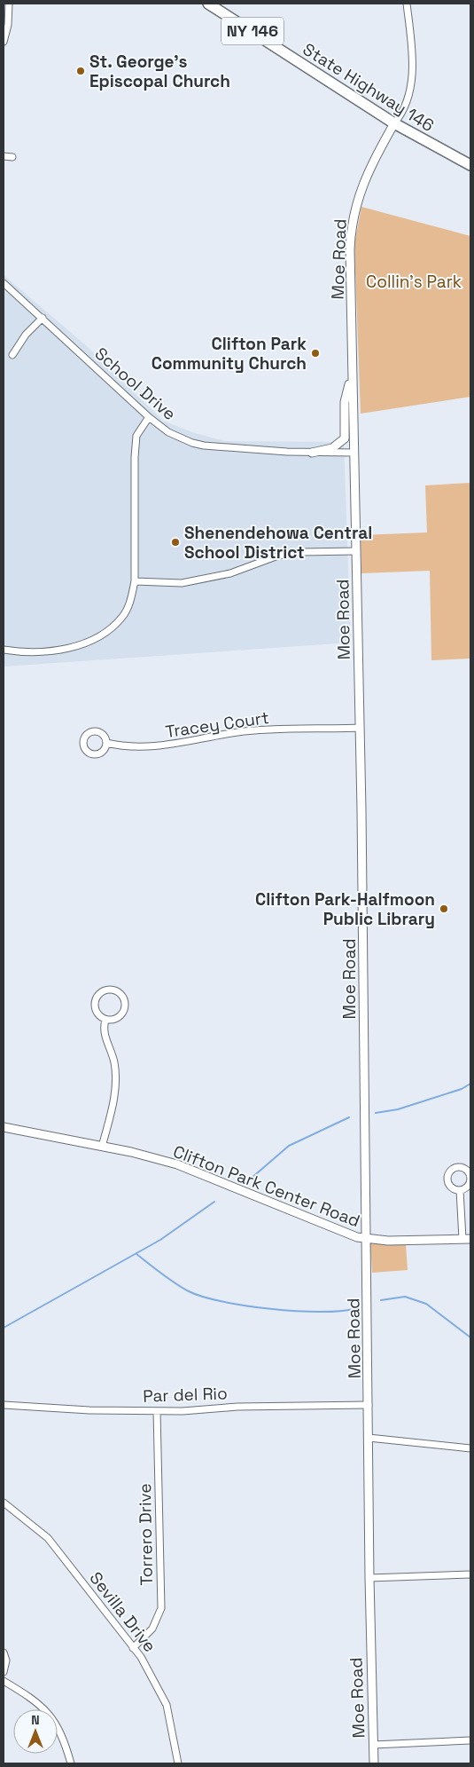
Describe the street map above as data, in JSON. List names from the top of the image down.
{
  "streets": {
    "main road": ["NY 146", "State Highway 146"],
    "street": [
      "Moe Road",
      "School Drive",
      "Tracey Court",
      "Clifton Park Center Road",
      "Par del Rio",
      "Torrero Drive",
      "Sevilla Drive"
    ]
  },
  "crossings": [
    ["State Highway 146", "Moe Road"],
    ["Moe Road", "School Drive"],
    ["Moe Road", "Tracey Court"],
    ["Moe Road", "Clifton Park Center Road"],
    ["Moe Road", "Par del Rio"],
    ["Par del Rio", "Torrero Drive"],
    ["Torrero Drive", "Sevilla Drive"]
  ],
  "parks": ["Collin's Park"],
  "places": [
    "St. George's Episcopal Church",
    "Clifton Park Community Church",
    "Shenendehowa Central School District",
    "Clifton Park-Halfmoon Public Library"
  ],
  "north": "top"
}
